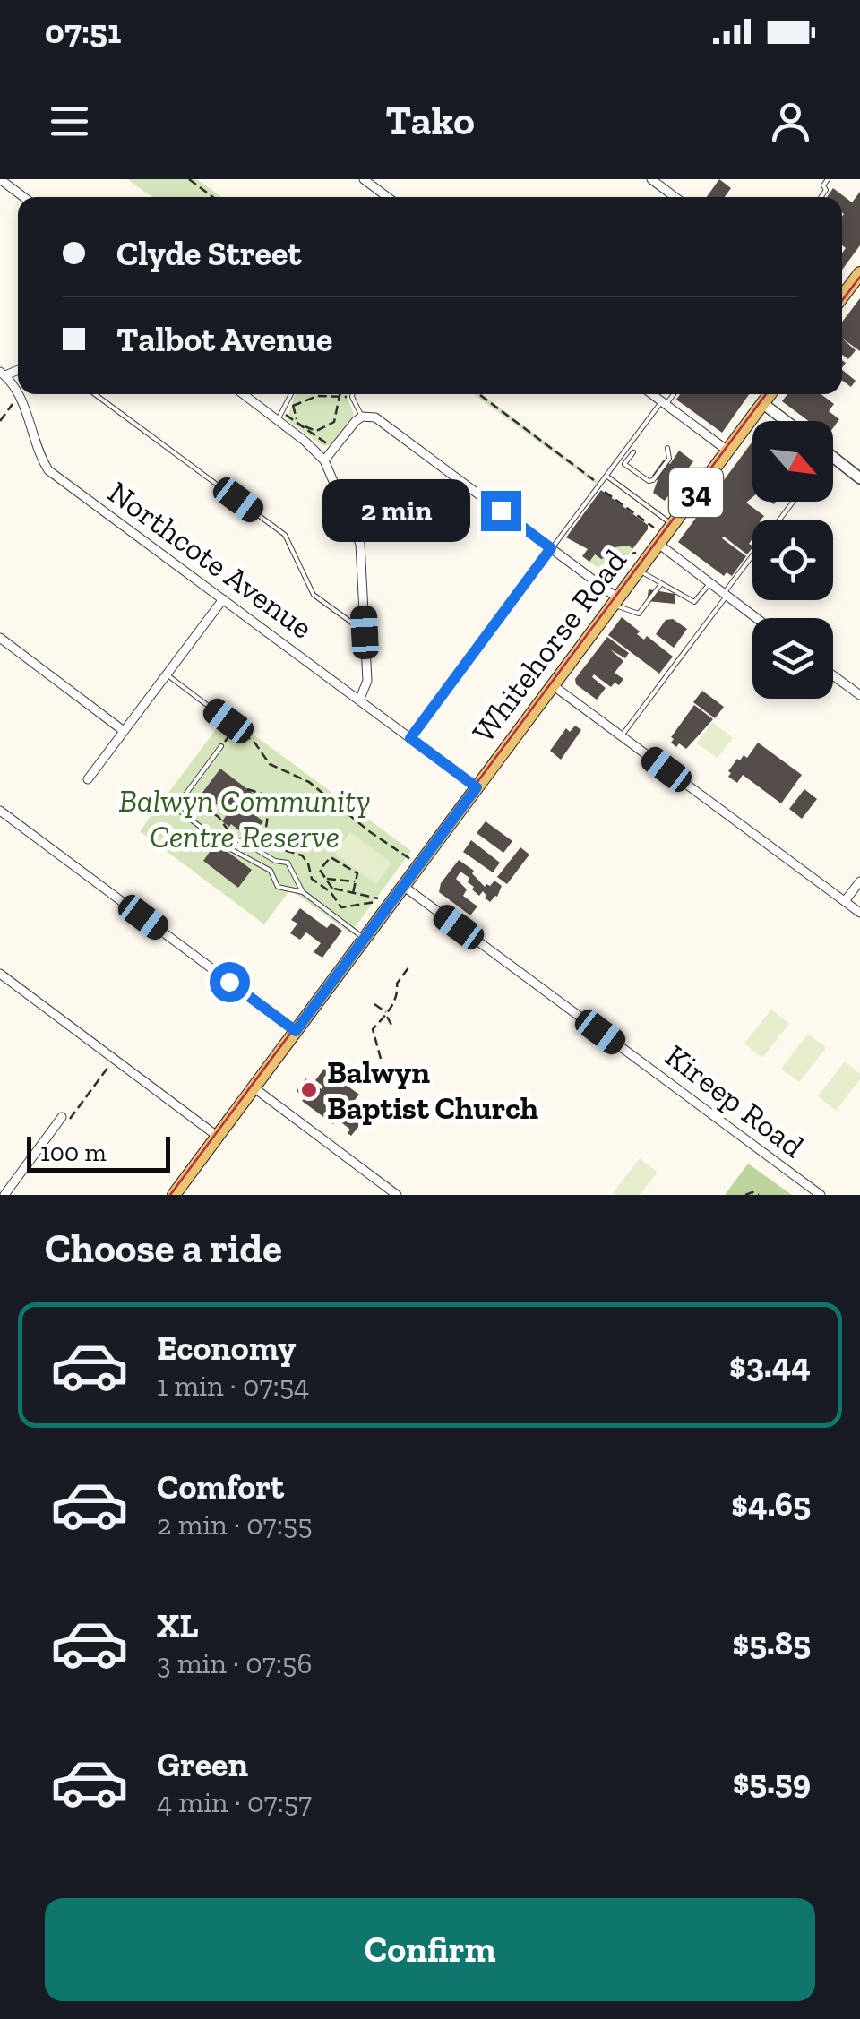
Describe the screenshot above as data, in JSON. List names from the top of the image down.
{
  "streets": {
    "main road": ["34", "Whitehorse Road"],
    "street": ["Northcote Avenue", "Kireep Road"]
  },
  "crossings": [
    ["Northcote Avenue", "Whitehorse Road"],
    ["Whitehorse Road", "Kireep Road"]
  ],
  "parks": ["Balwyn Community Centre Reserve"],
  "places": ["Balwyn Baptist Church"],
  "scale_bar": "100 m",
  "north": "bottom right",
  "page": {
    "status": "07:51",
    "header": "Tako",
    "banner": ["Clyde Street", "Talbot Avenue"],
    "bubble": "2 min",
    "scale": "100 m",
    "heading": "Choose a ride",
    "list": [
      {
        "name": "Economy",
        "note": "1 min · 07:54",
        "value": "$3.44"
      },
      {
        "name": "Comfort",
        "note": "2 min · 07:55",
        "value": "$4.65"
      },
      {
        "name": "XL",
        "note": "3 min · 07:56",
        "value": "$5.85"
      },
      {
        "name": "Green",
        "note": "4 min · 07:57",
        "value": "$5.59"
      }
    ],
    "buttons": "Confirm"
  }
}
